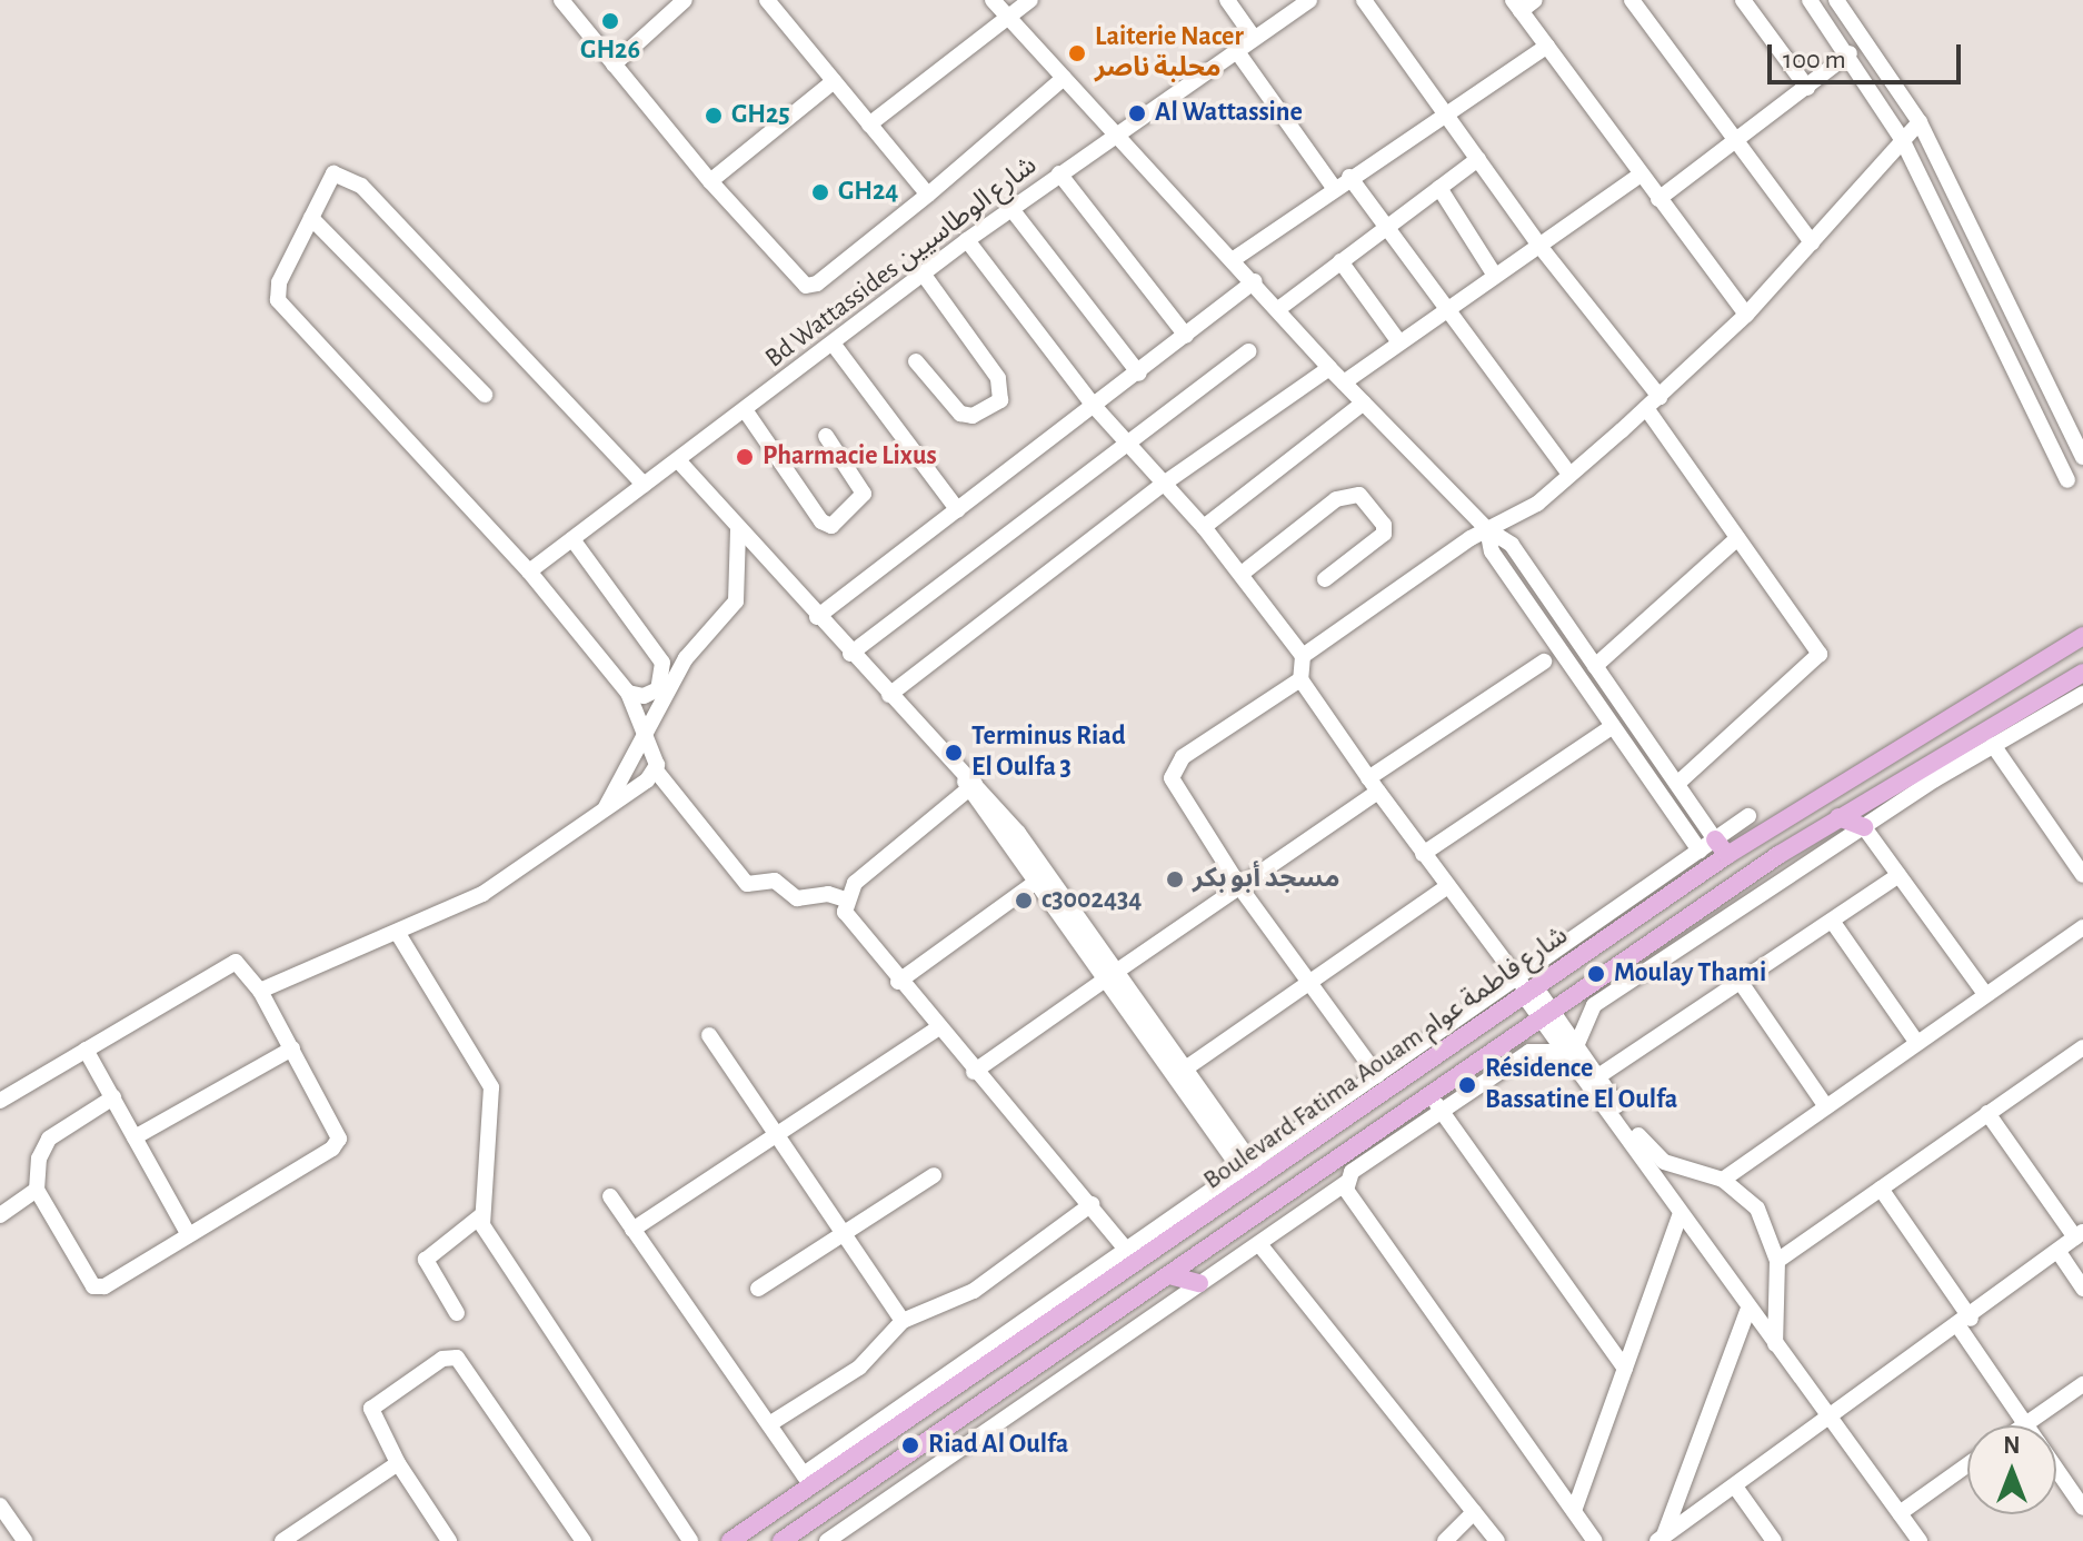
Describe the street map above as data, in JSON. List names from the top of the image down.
{
  "streets": {
    "main road": ["Boulevard Fatima Aouam شارع فاطمة عوام"],
    "street": ["Bd Wattassides شارع الوطاسيين"]
  },
  "places": [
    "GH26",
    "Laiterie Nacer محلبة ناصر",
    "Al Wattassine",
    "GH25",
    "GH24",
    "Pharmacie Lixus",
    "Terminus Riad El Oulfa 3",
    "مسجد أبو بكر",
    "c3002434",
    "Moulay Thami",
    "Résidence Bassatine El Oulfa",
    "Riad Al Oulfa"
  ],
  "scale_bar": "100 m",
  "north": "top"
}
